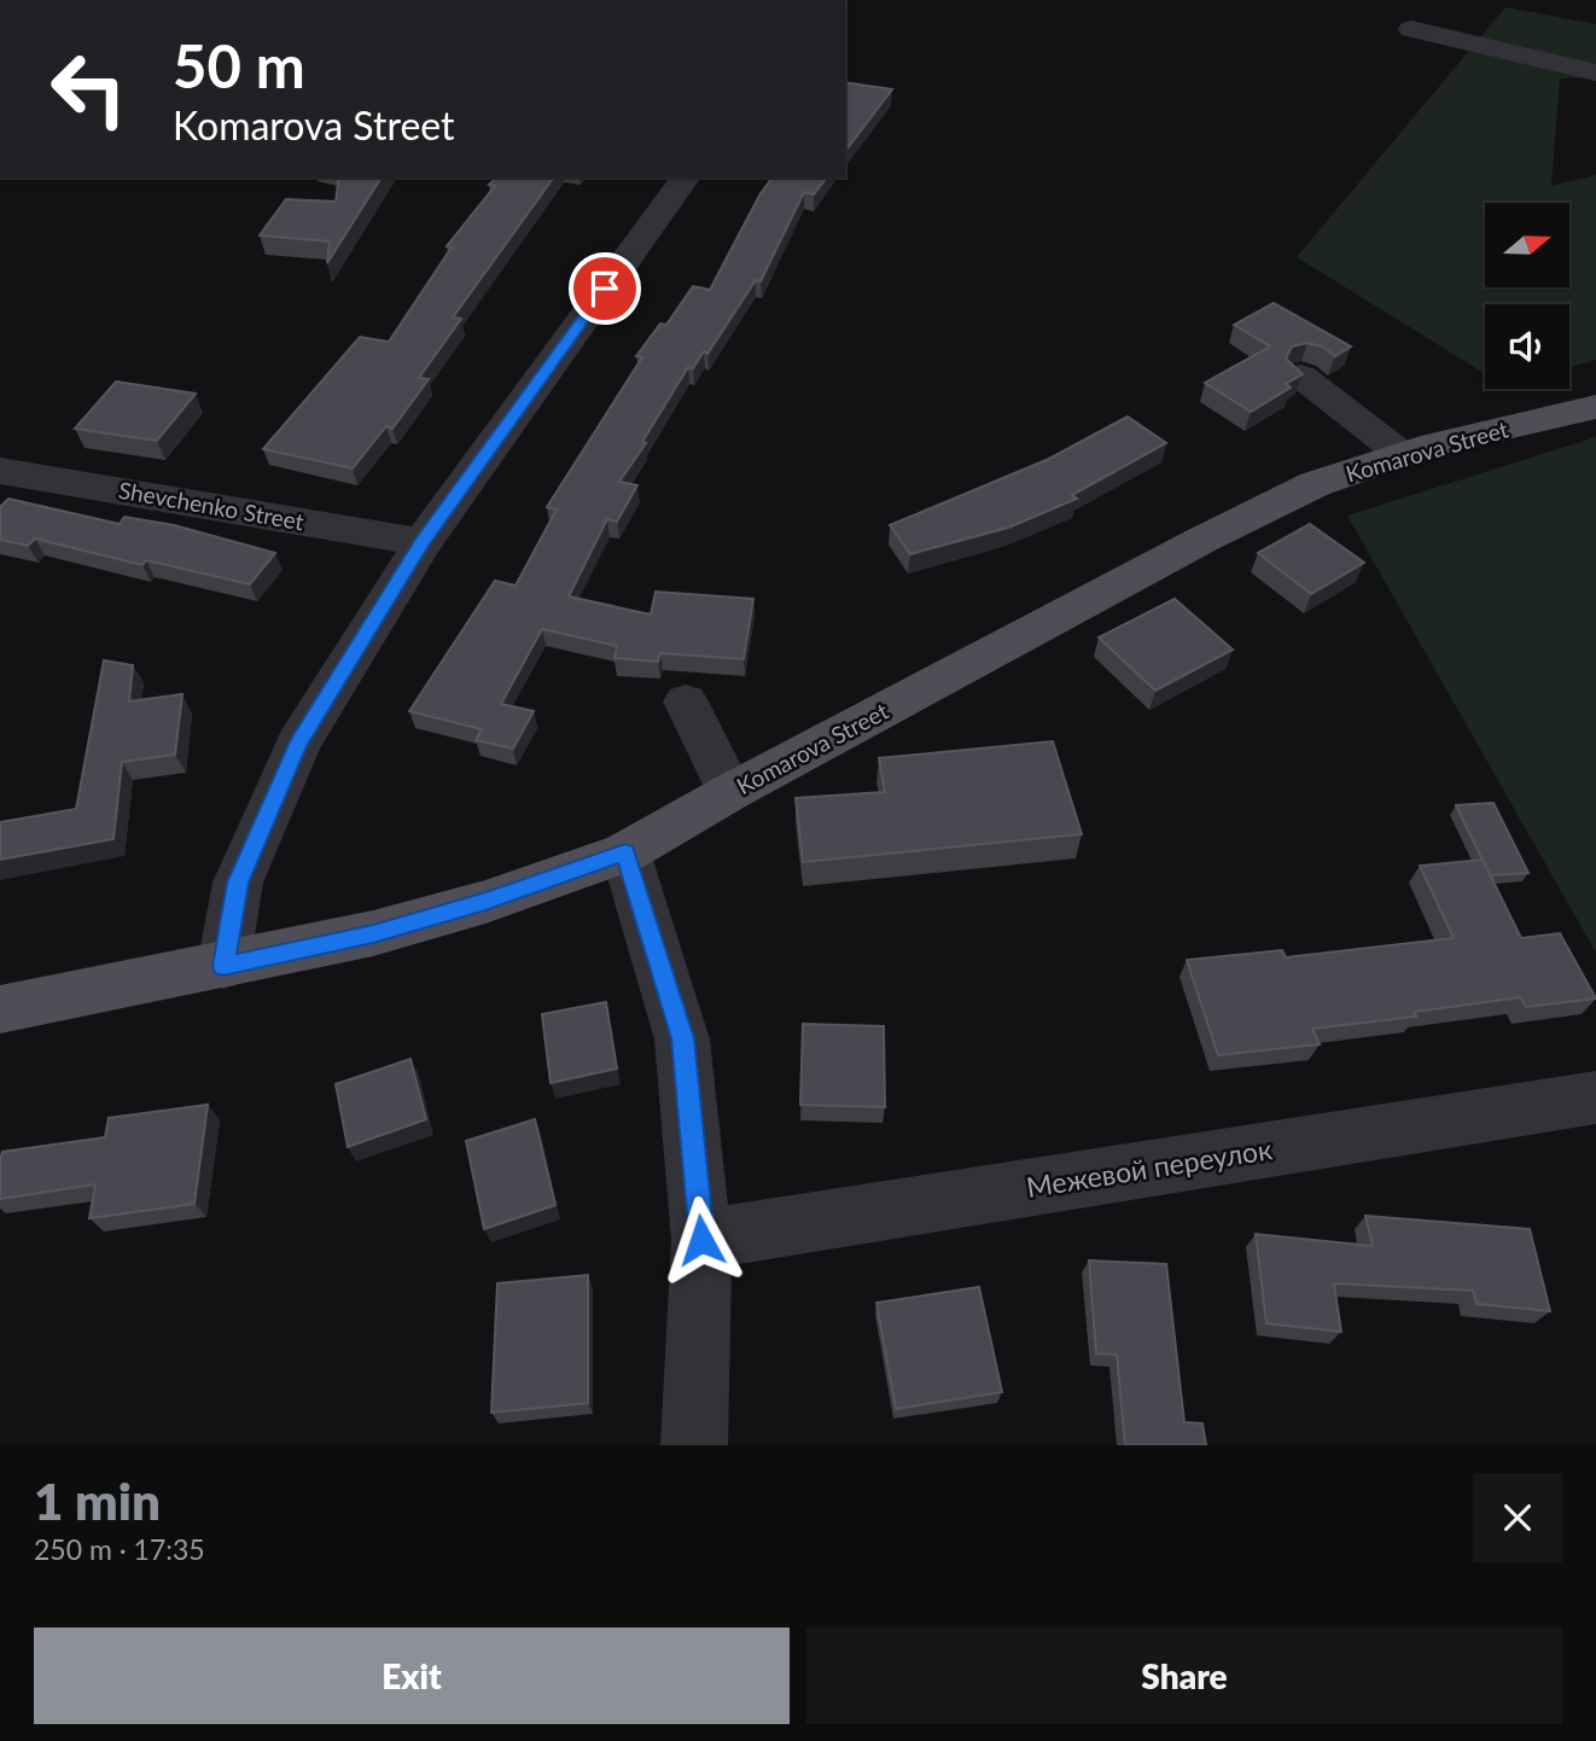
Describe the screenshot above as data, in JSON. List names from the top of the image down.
{
  "streets": {
    "main road": ["Komarova Street"],
    "street": ["Shevchenko Street", "Межевой переулок"]
  },
  "north": "right",
  "page": {
    "turn": ["50 m", "Komarova Street"],
    "heading": ["1 min", "250 m · 17:35"],
    "buttons": ["Exit", "Share"]
  }
}
